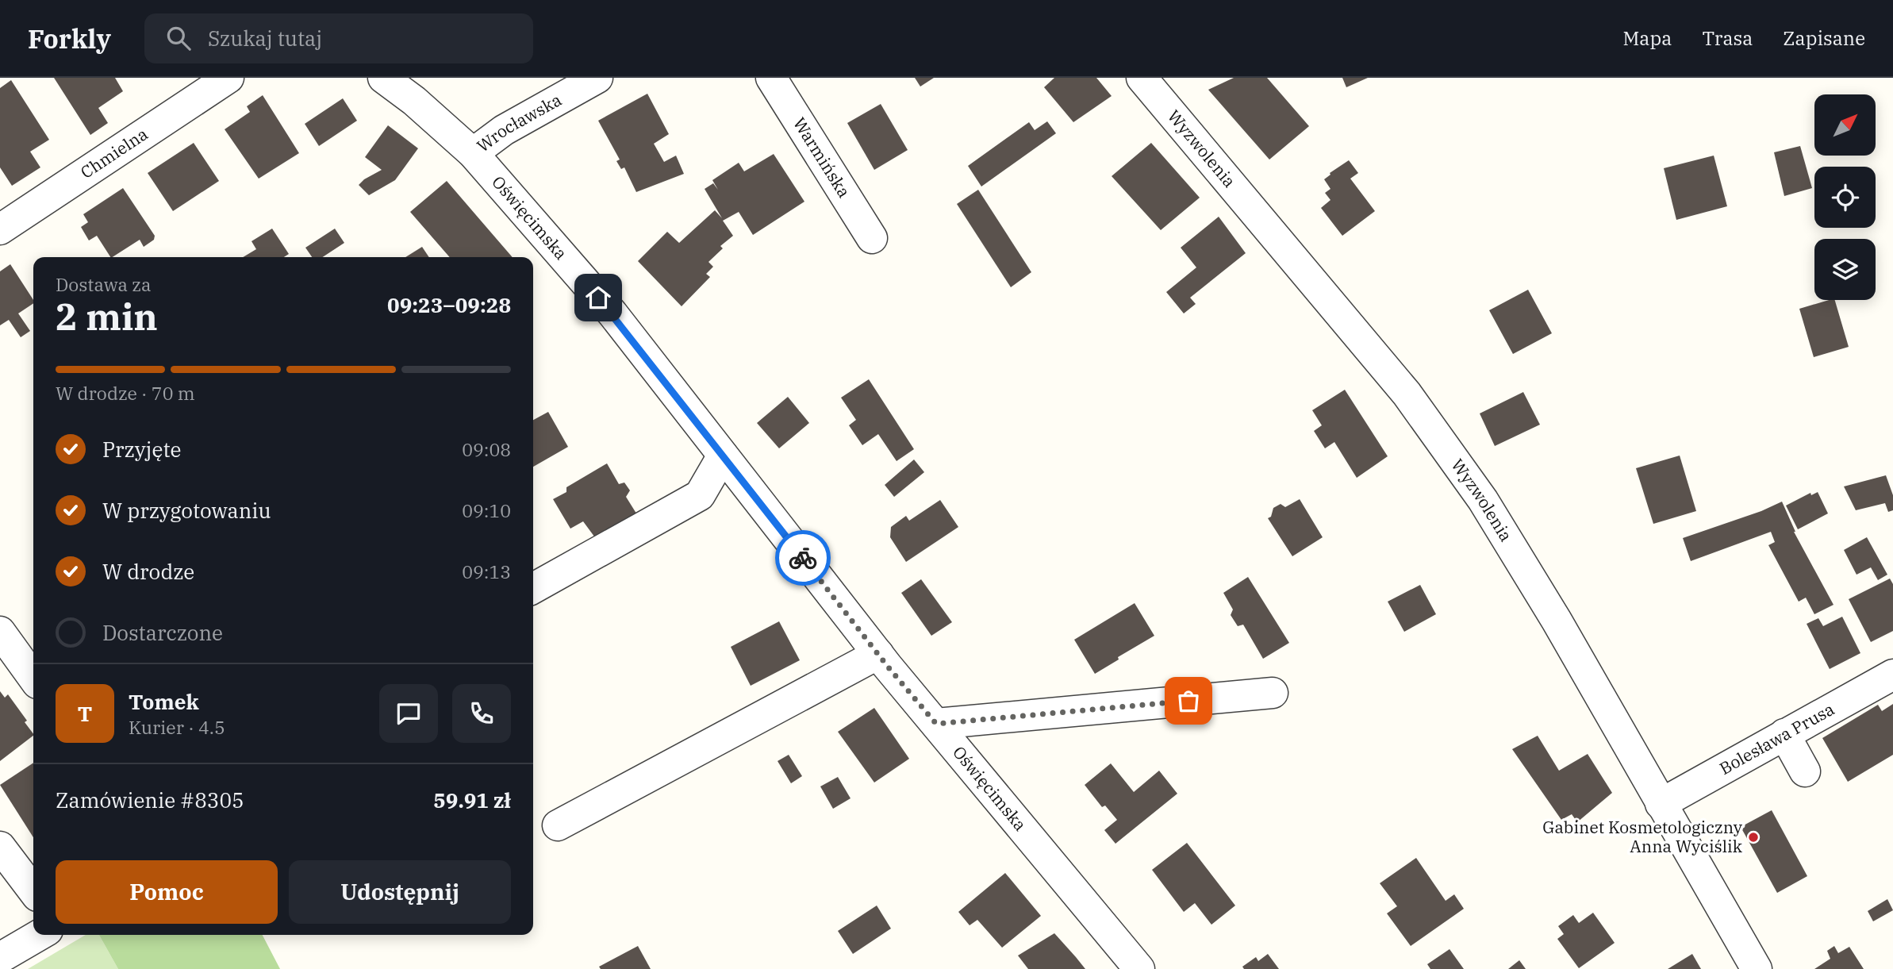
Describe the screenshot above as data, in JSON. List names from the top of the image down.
{
  "streets": {
    "street": [
      "Wrocławska",
      "Wyzwolenia",
      "Chmielna",
      "Warmińska",
      "Oświęcimska",
      "Bolesława Prusa"
    ]
  },
  "crossings": [
    ["Wrocławska", "Oświęcimska"],
    ["Wyzwolenia", "Bolesława Prusa"]
  ],
  "places": ["Gabinet Kosmetologiczny Anna Wyciślik"],
  "north": "top right",
  "page": {
    "header": "Forkly",
    "search": "Szukaj tutaj",
    "nav": ["Mapa", "Trasa", "Zapisane"],
    "heading": ["2 min", "Dostawa za", "09:23–09:28"],
    "panel": [
      "Tomek",
      "Kurier · 4.5",
      "Zamówienie #8305",
      "59.91 zł"
    ],
    "bar": "W drodze · 70 m",
    "list": [
      ["Przyjęte", "09:08"],
      ["W przygotowaniu", "09:10"],
      ["W drodze", "09:13"],
      "Dostarczone"
    ],
    "round": "T",
    "buttons": ["Pomoc", "Udostępnij"]
  }
}
